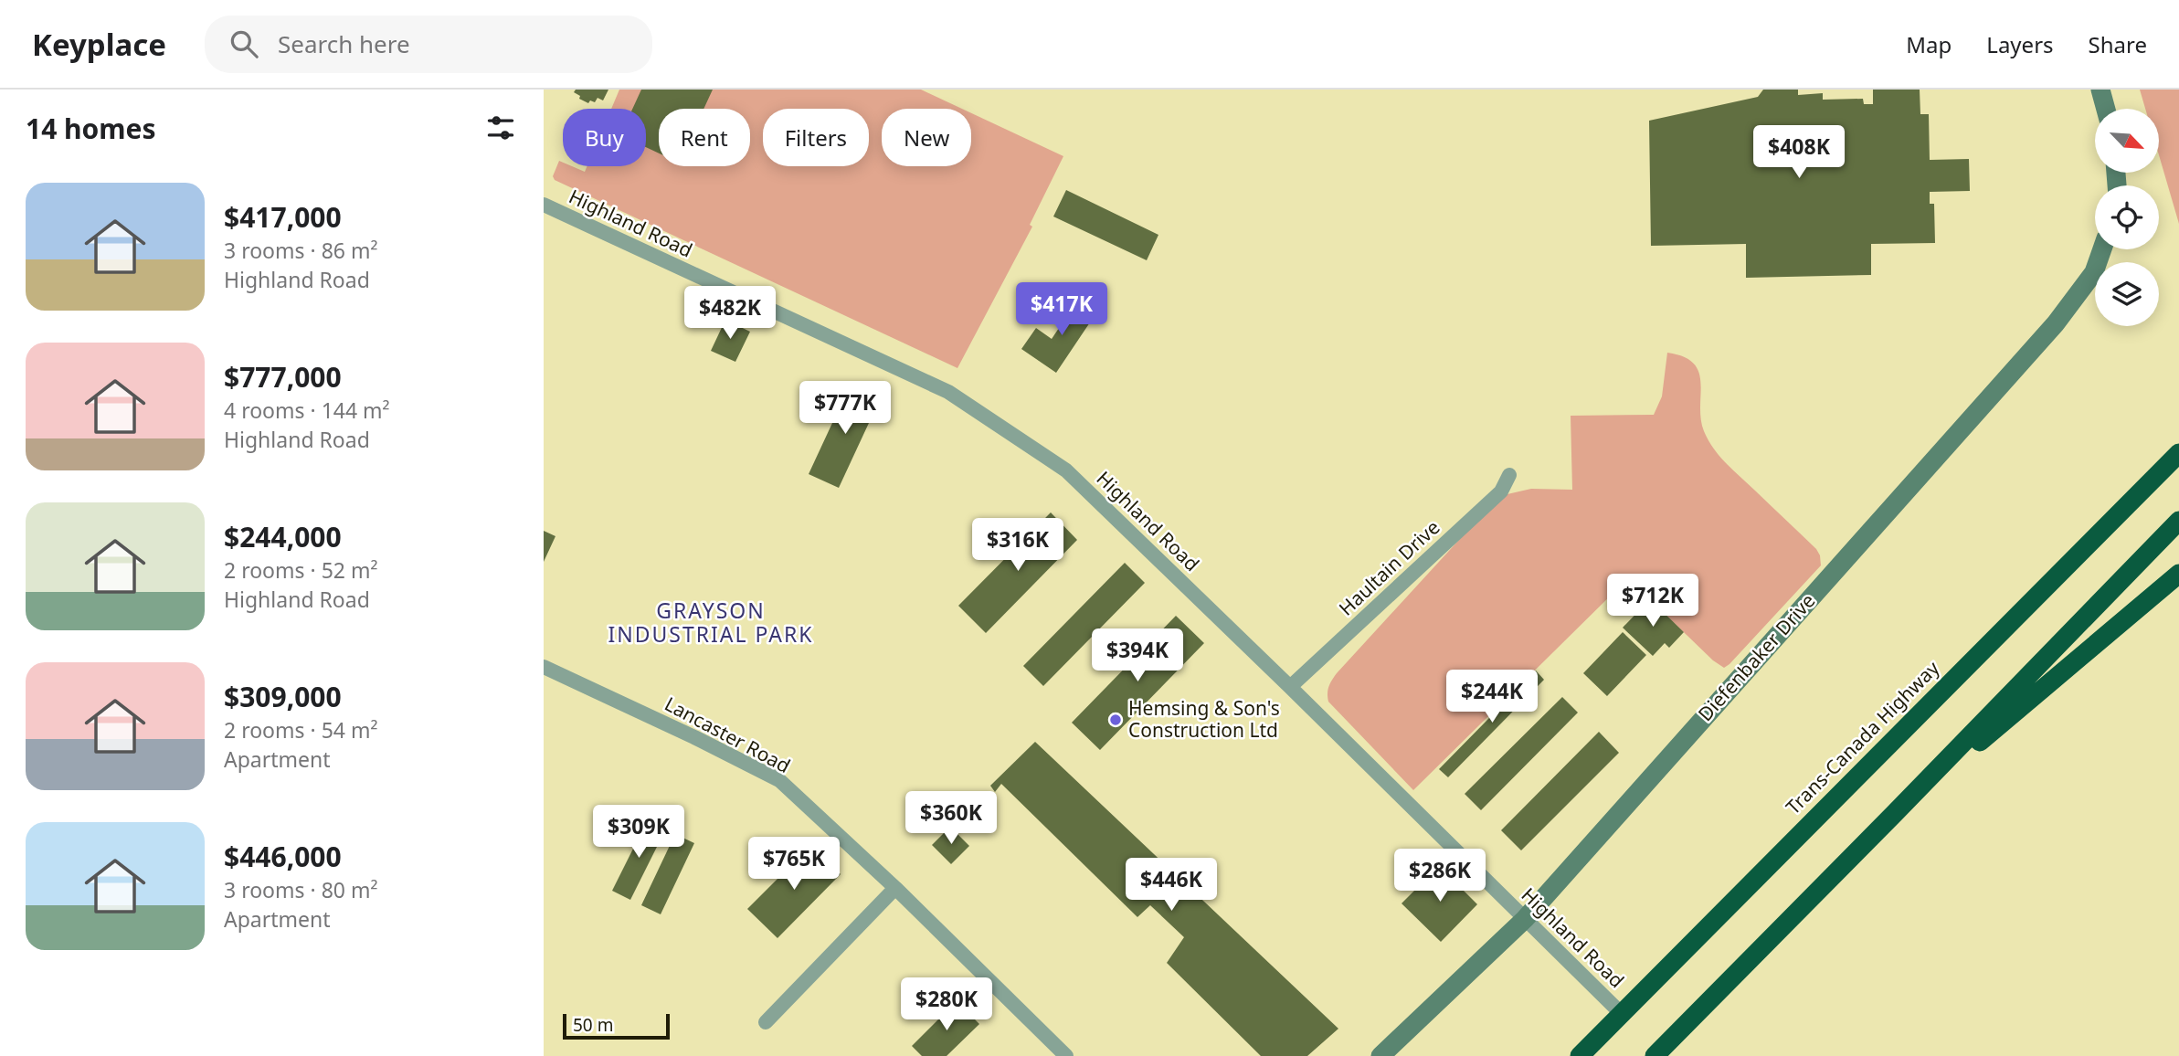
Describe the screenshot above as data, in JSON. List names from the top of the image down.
{
  "streets": {
    "highway": ["Trans-Canada Highway"],
    "street": [
      "Highland Road",
      "Haultain Drive",
      "Diefenbaker Drive",
      "Lancaster Road"
    ]
  },
  "crossings": [
    ["Highland Road", "Haultain Drive"],
    ["Highland Road", "Diefenbaker Drive"],
    ["Highland Road", "Trans-Canada Highway"]
  ],
  "districts": ["GRAYSON INDUSTRIAL PARK"],
  "places": ["Hemsing & Son's Construction Ltd"],
  "scale_bar": "50 m",
  "north": "bottom right",
  "page": {
    "header": "Keyplace",
    "search": "Search here",
    "nav": ["Map", "Layers", "Share"],
    "heading": "14 homes",
    "chip": [
      "Buy",
      "Rent",
      "Filters",
      "New"
    ],
    "price": [
      "$408K",
      "$417K",
      "$482K",
      "$777K",
      "$316K",
      "$712K",
      "$394K",
      "$244K",
      "$360K",
      "$309K",
      "$765K",
      "$286K",
      "$446K",
      "$280K"
    ],
    "list": [
      {
        "name": "$417,000",
        "note": "3 rooms · 86 m² · Highland Road"
      },
      {
        "name": "$777,000",
        "note": "4 rooms · 144 m² · Highland Road"
      },
      {
        "name": "$244,000",
        "note": "2 rooms · 52 m² · Highland Road"
      },
      {
        "name": "$309,000",
        "note": "2 rooms · 54 m² · Apartment"
      },
      {
        "name": "$446,000",
        "note": "3 rooms · 80 m² · Apartment"
      }
    ],
    "scale": "50 m"
  }
}
